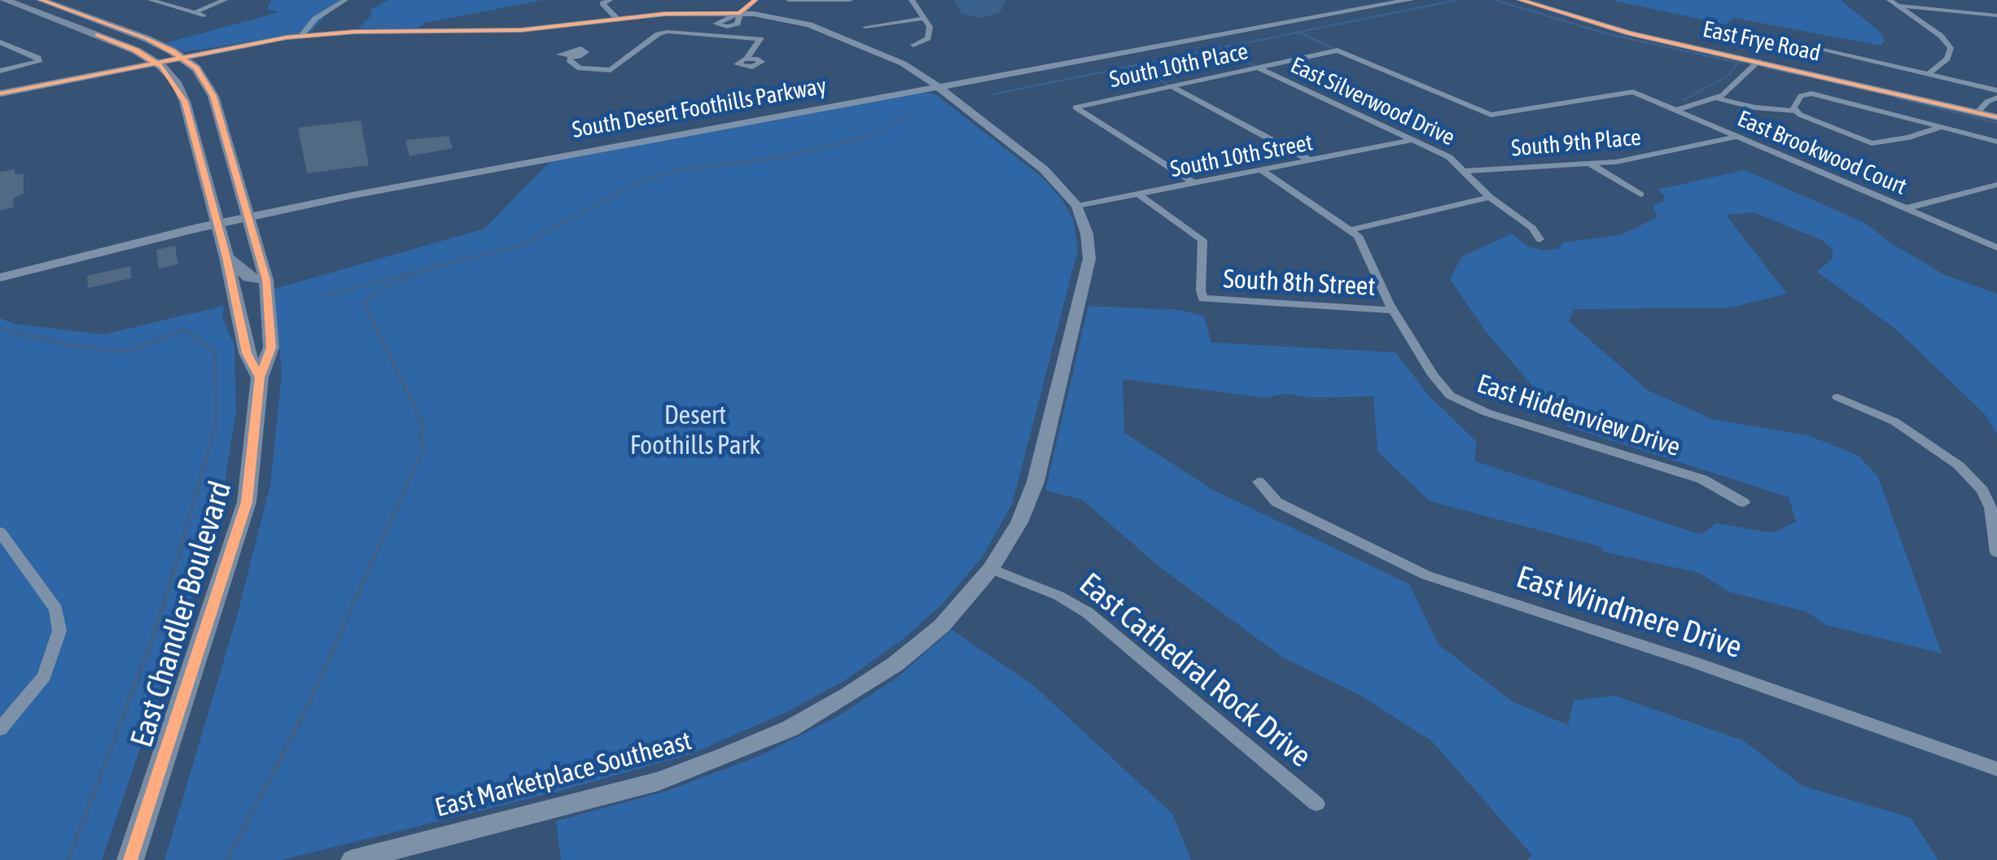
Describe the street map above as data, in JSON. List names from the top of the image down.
{
  "streets": {
    "main road": ["East Chandler Boulevard"],
    "street": [
      "East Frye Road",
      "South 10th Place",
      "East Silverwood Drive",
      "South Desert Foothills Parkway",
      "South 9th Place",
      "East Brookwood Court",
      "South 10th Street",
      "South 8th Street",
      "East Hiddenview Drive",
      "East Windmere Drive",
      "East Cathedral Rock Drive",
      "East Marketplace Southeast"
    ]
  },
  "crossings": [
    ["South 10th Place", "East Silverwood Drive"],
    ["South 10th Place", "East Brookwood Court"],
    ["South 10th Place", "South 10th Street"],
    ["East Silverwood Drive", "South 9th Place"],
    ["East Silverwood Drive", "South 10th Street"],
    ["South Desert Foothills Parkway", "East Chandler Boulevard"],
    ["South Desert Foothills Parkway", "East Marketplace Southeast"],
    ["South 9th Place", "East Brookwood Court"],
    ["South 10th Street", "South 8th Street"],
    ["South 10th Street", "East Hiddenview Drive"],
    ["South 10th Street", "East Marketplace Southeast"],
    ["South 8th Street", "East Hiddenview Drive"],
    ["East Cathedral Rock Drive", "East Marketplace Southeast"]
  ],
  "parks": ["Desert Foothills Park"]
}
